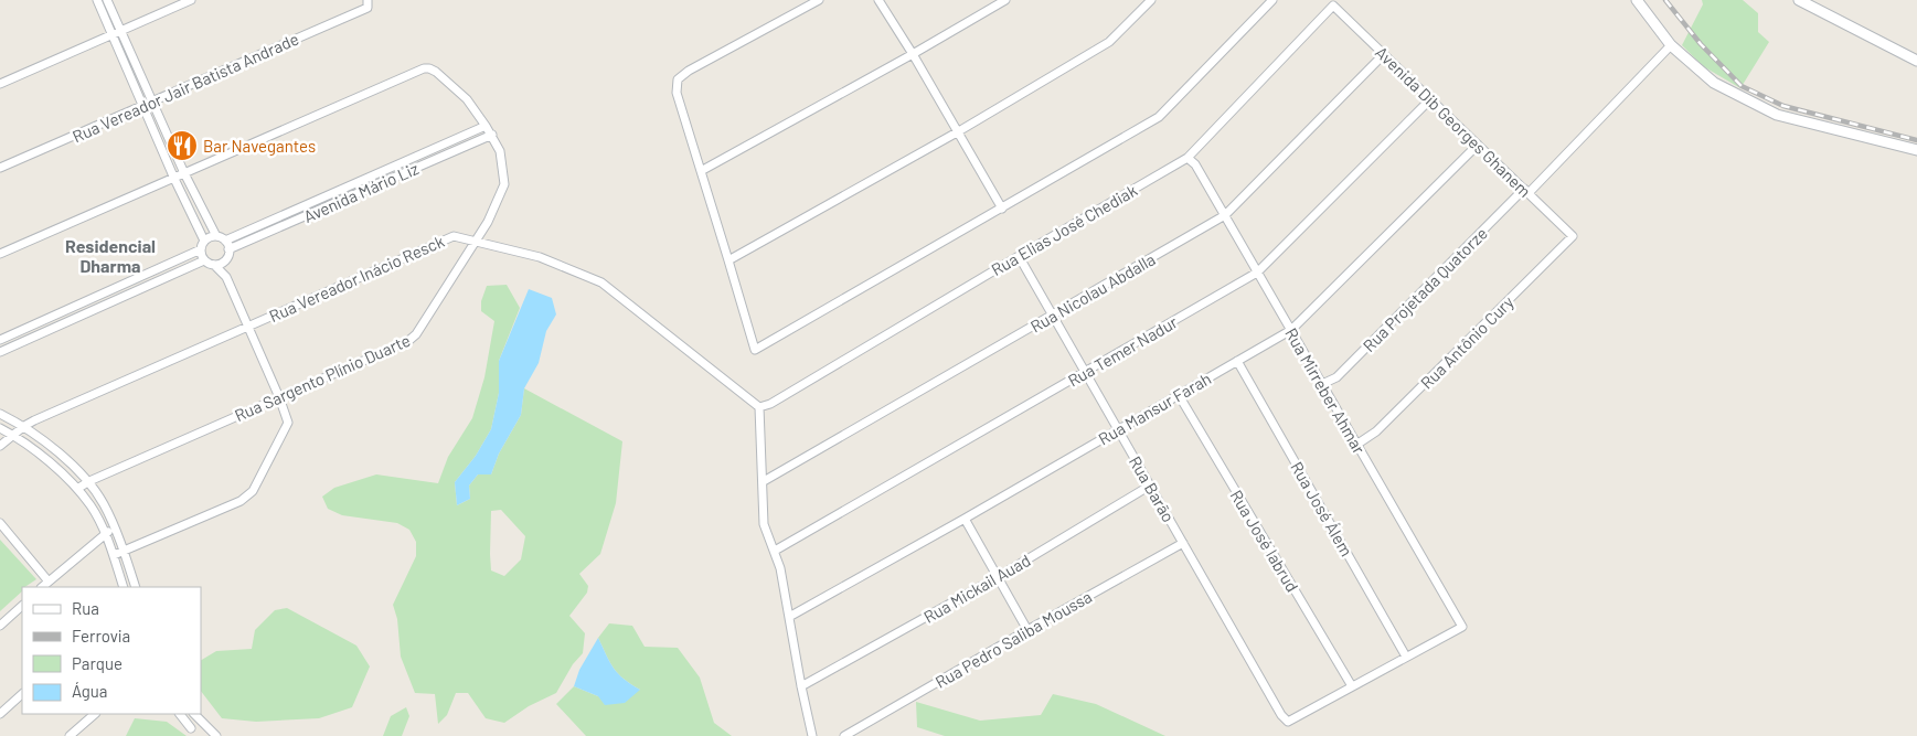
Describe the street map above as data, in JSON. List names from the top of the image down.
{
  "streets": {
    "street": [
      "Rua Vereador Jair Batista Andrade",
      "Avenida Dib Georges Ghanem",
      "Avenida Mário Liz",
      "Rua Elias José Chediak",
      "Rua Vereador Inácio Resck",
      "Rua Projetada Quatorze",
      "Rua Nicolau Abdalla",
      "Rua Antônio Cury",
      "Rua Temer Nadur",
      "Rua Sargento Plínio Duarte",
      "Rua Mirreber Ahmar",
      "Rua Mansur Farah",
      "Rua Barão",
      "Rua José Álem",
      "Rua José Iabrud",
      "Rua Mickail Auad",
      "Rua Pedro Saliba Moussa"
    ]
  },
  "crossings": [
    ["Avenida Dib Georges Ghanem", "Rua Elias José Chediak"],
    ["Avenida Dib Georges Ghanem", "Rua Projetada Quatorze"],
    ["Avenida Dib Georges Ghanem", "Rua Nicolau Abdalla"],
    ["Avenida Dib Georges Ghanem", "Rua Antônio Cury"],
    ["Avenida Dib Georges Ghanem", "Rua Temer Nadur"],
    ["Avenida Dib Georges Ghanem", "Rua Mansur Farah"],
    ["Avenida Mário Liz", "Rua Sargento Plínio Duarte"],
    ["Rua Elias José Chediak", "Rua Vereador Inácio Resck"],
    ["Rua Elias José Chediak", "Rua Mirreber Ahmar"],
    ["Rua Elias José Chediak", "Rua Barão"],
    ["Rua Vereador Inácio Resck", "Rua Sargento Plínio Duarte"],
    ["Rua Projetada Quatorze", "Rua Mirreber Ahmar"],
    ["Rua Nicolau Abdalla", "Rua Mirreber Ahmar"],
    ["Rua Nicolau Abdalla", "Rua Barão"],
    ["Rua Antônio Cury", "Rua Mirreber Ahmar"],
    ["Rua Temer Nadur", "Rua Mirreber Ahmar"],
    ["Rua Temer Nadur", "Rua Barão"],
    ["Rua Mirreber Ahmar", "Rua Mansur Farah"],
    ["Rua Mirreber Ahmar", "Rua José Álem"],
    ["Rua Mansur Farah", "Rua Barão"],
    ["Rua Mansur Farah", "Rua José Álem"],
    ["Rua Mansur Farah", "Rua José Iabrud"],
    ["Rua Barão", "Rua José Iabrud"],
    ["Rua Barão", "Rua Mickail Auad"],
    ["Rua Barão", "Rua Pedro Saliba Moussa"]
  ],
  "districts": ["Residencial Dharma"],
  "places": {
    "restaurant": ["Bar Navegantes"]
  },
  "legend": [
    "Rua",
    "Ferrovia",
    "Parque",
    "Água"
  ]
}
